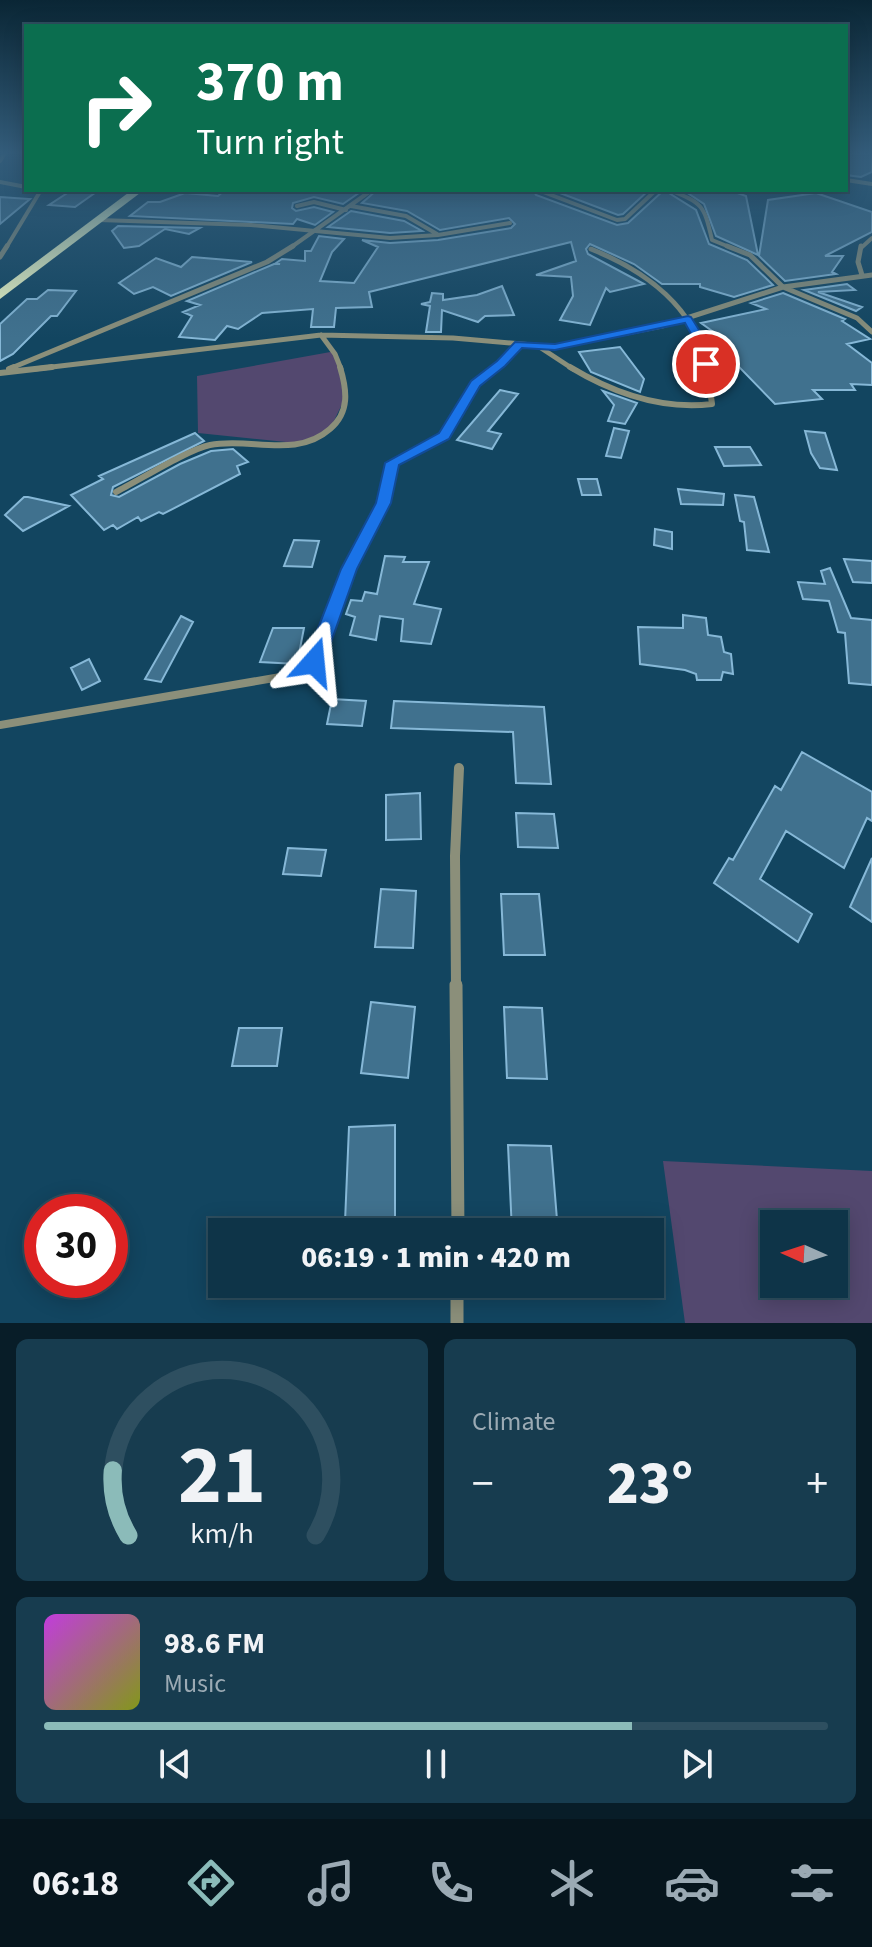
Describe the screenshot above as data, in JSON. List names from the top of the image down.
{
  "north": "left",
  "page": {
    "turn": ["370 m", "Turn right"],
    "limit": "30",
    "trip": "06:19 · 1 min · 420 m",
    "tile": "Climate",
    "heat": ["−", "23°", "+"],
    "song": ["98.6 FM", "Music"],
    "tabs": "06:18",
    "gauge": ["21", "km/h"]
  }
}
